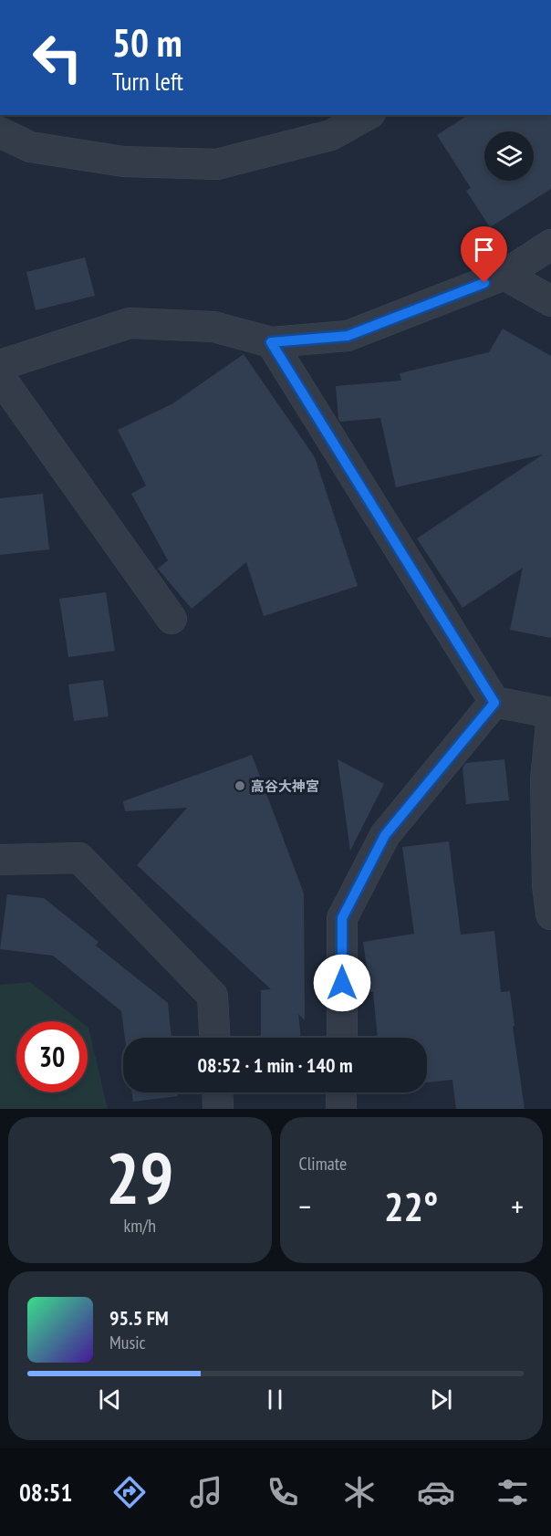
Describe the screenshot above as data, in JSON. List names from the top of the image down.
{
  "places": ["高谷大神宮"],
  "page": {
    "turn": ["50 m", "Turn left"],
    "limit": "30",
    "trip": "08:52 · 1 min · 140 m",
    "tile": [
      ["29", "km/h"],
      "Climate"
    ],
    "heat": ["−", "22°", "+"],
    "song": ["95.5 FM", "Music"],
    "tabs": "08:51"
  }
}
